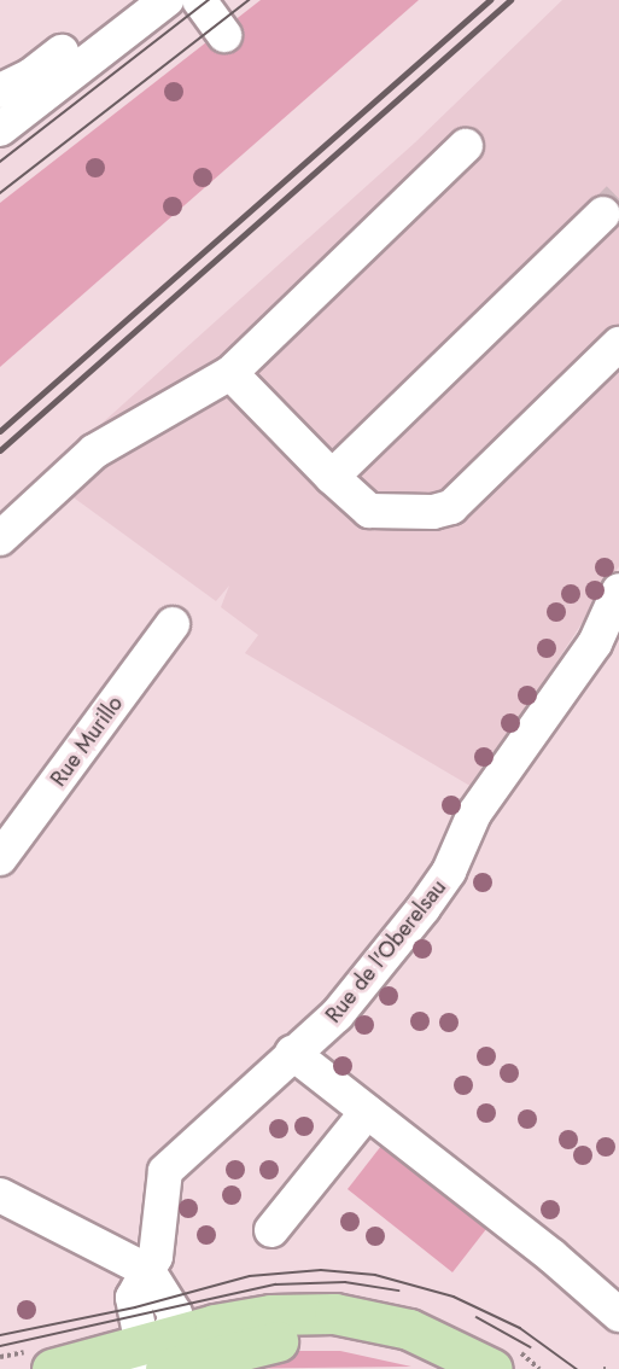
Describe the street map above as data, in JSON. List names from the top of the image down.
{
  "streets": {
    "street": ["Rue Murillo", "Rue de l'Oberelsau"]
  }
}
